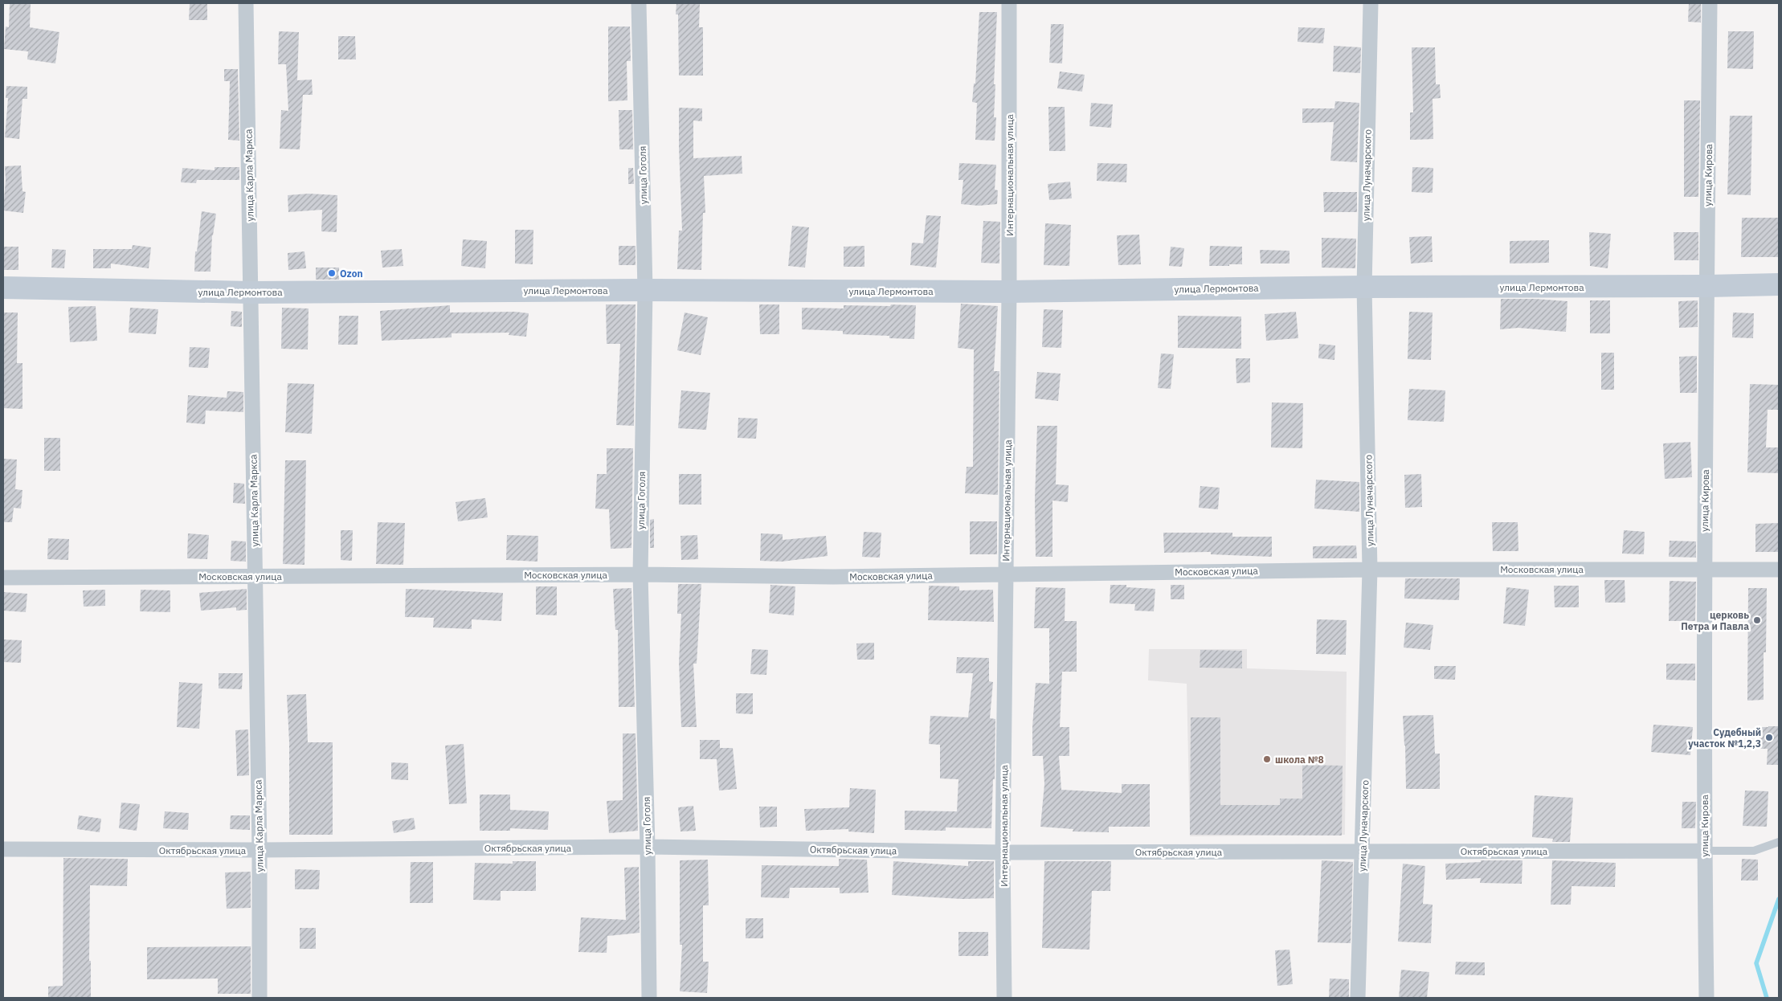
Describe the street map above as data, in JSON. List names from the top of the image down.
{
  "streets": {
    "street": [
      "улица Карла Маркса",
      "улица Гоголя",
      "Интернациональная улица",
      "улица Луначарского",
      "улица Кирова",
      "улица Лермонтова",
      "Московская улица",
      "Октябрьская улица"
    ]
  },
  "crossings": [
    ["улица Карла Маркса", "улица Лермонтова"],
    ["улица Карла Маркса", "Московская улица"],
    ["улица Карла Маркса", "Октябрьская улица"],
    ["улица Гоголя", "улица Лермонтова"],
    ["улица Гоголя", "Московская улица"],
    ["улица Гоголя", "Октябрьская улица"],
    ["Интернациональная улица", "улица Лермонтова"],
    ["Интернациональная улица", "Московская улица"],
    ["Интернациональная улица", "Октябрьская улица"],
    ["улица Луначарского", "улица Лермонтова"],
    ["улица Луначарского", "Московская улица"],
    ["улица Луначарского", "Октябрьская улица"],
    ["улица Кирова", "улица Лермонтова"],
    ["улица Кирова", "Московская улица"],
    ["улица Кирова", "Октябрьская улица"]
  ],
  "places": [
    "Ozon",
    "церковь Петра и Павла",
    "Судебный участок №1,2,3",
    "школа №8"
  ]
}
